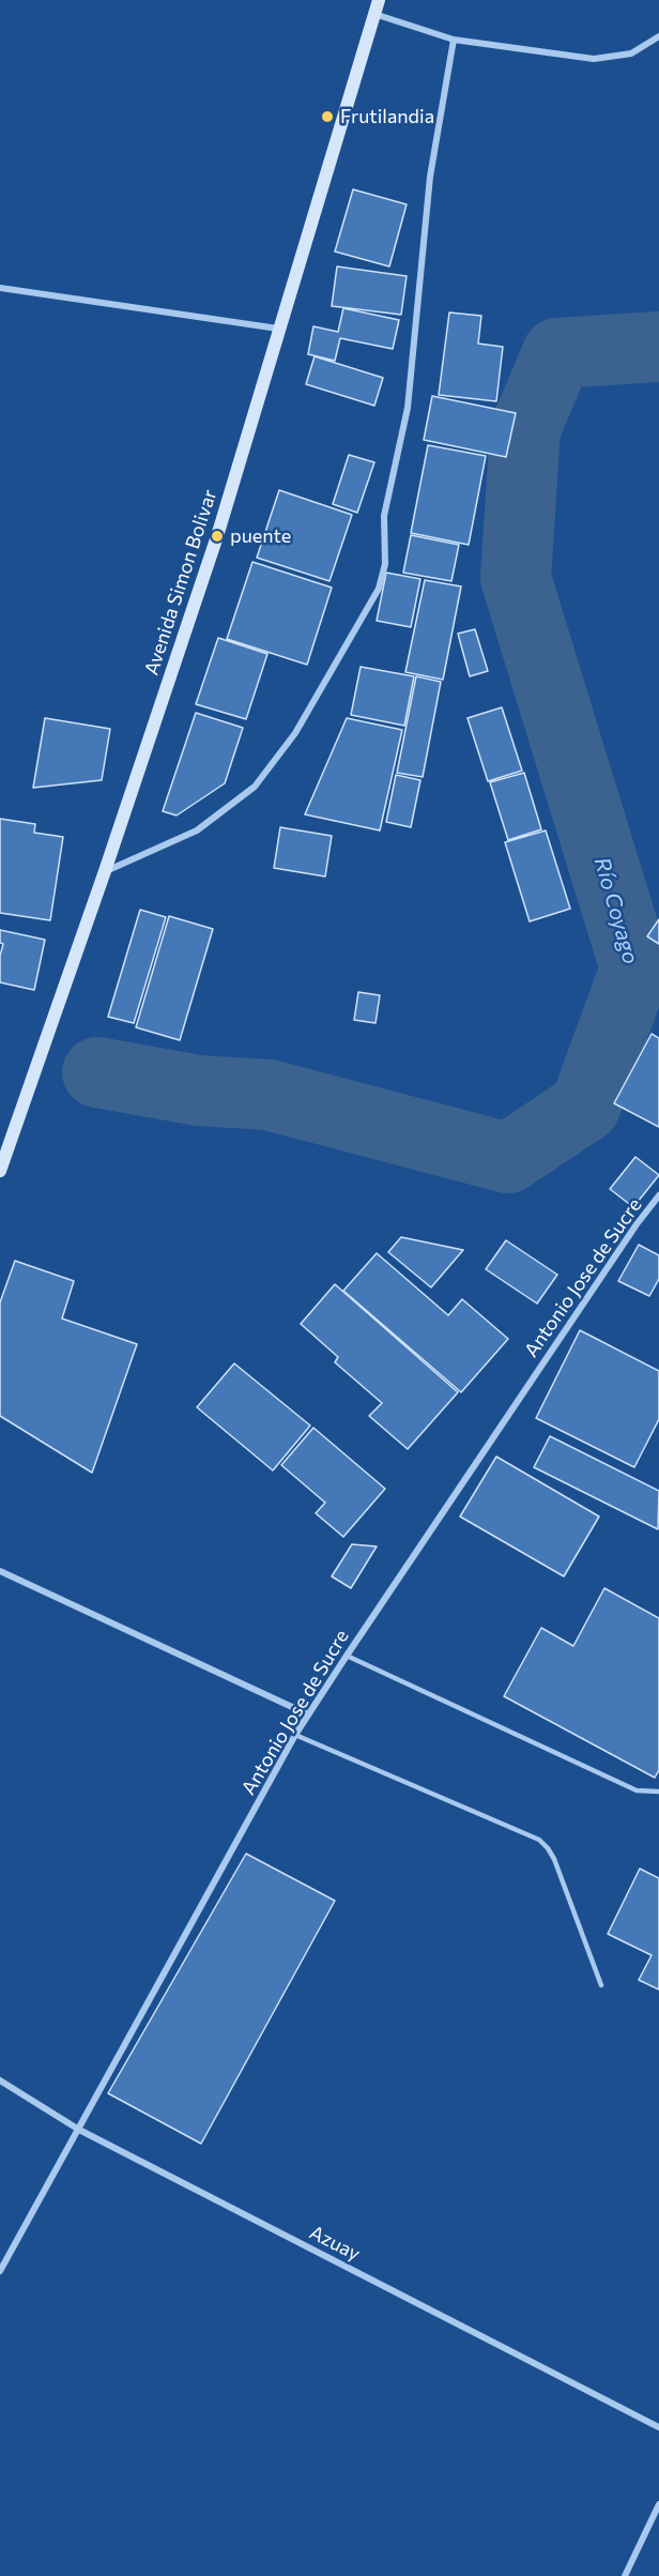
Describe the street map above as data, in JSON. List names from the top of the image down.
{
  "streets": {
    "main road": ["Avenida Simon Bolivar"],
    "street": ["Antonio Jose de Sucre", "Azuay"]
  },
  "crossings": [
    ["Antonio Jose de Sucre", "Azuay"]
  ],
  "water": ["Río Coyago"],
  "places": ["Frutilandia", "puente"]
}
